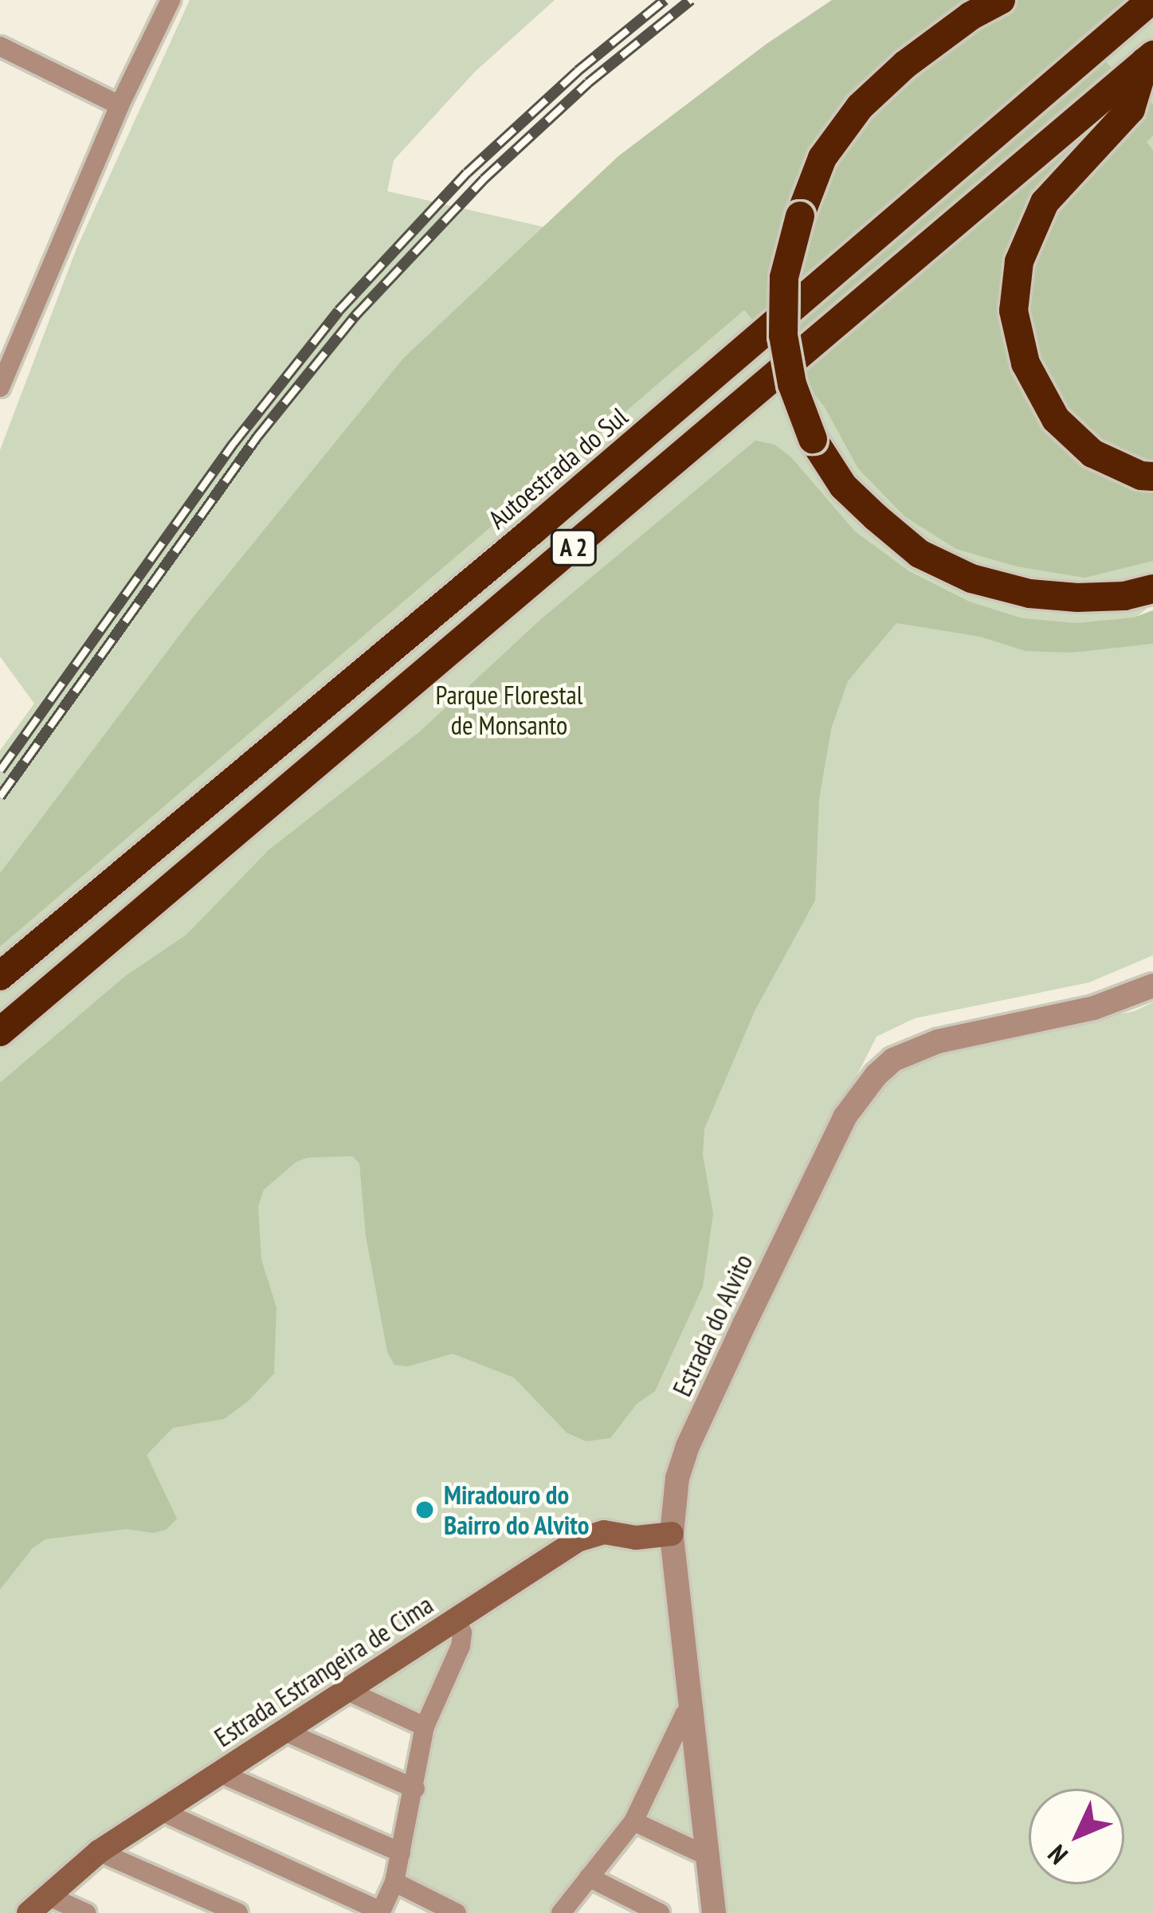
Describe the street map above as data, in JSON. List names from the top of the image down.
{
  "streets": {
    "highway": ["Autoestrada do Sul", "A 2"],
    "main road": ["Estrada Estrangeira de Cima"],
    "street": ["Estrada do Alvito"]
  },
  "crossings": [
    ["Estrada do Alvito", "Estrada Estrangeira de Cima"]
  ],
  "parks": ["Parque Florestal de Monsanto"],
  "places": ["Miradouro do Bairro do Alvito"],
  "north": "bottom left"
}
